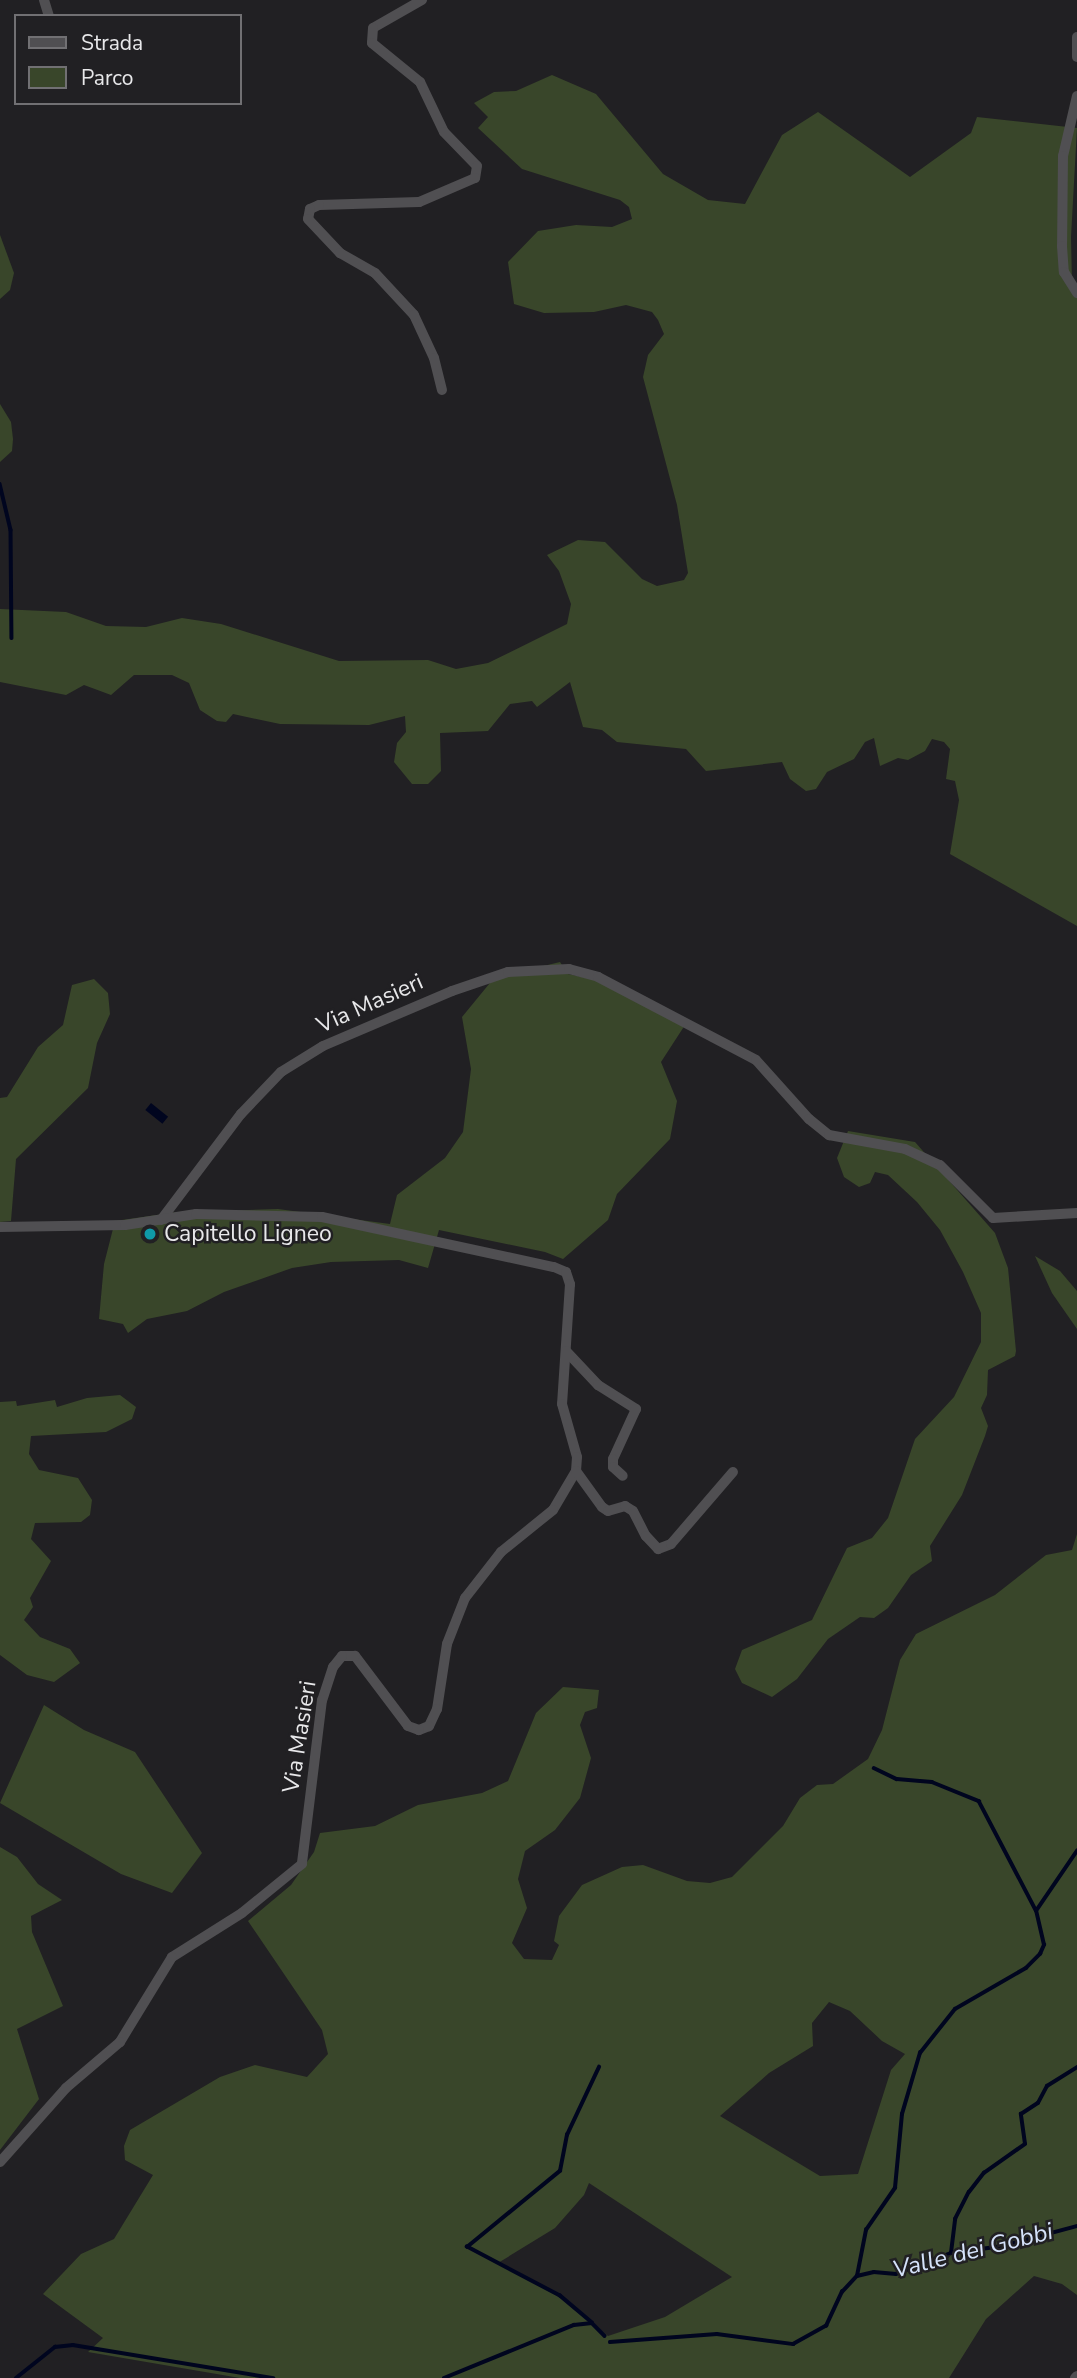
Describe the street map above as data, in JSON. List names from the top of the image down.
{
  "streets": {
    "street": ["Via Masieri"]
  },
  "water": ["Valle dei Gobbi"],
  "places": ["Capitello Ligneo"],
  "legend": ["Strada", "Parco"]
}
